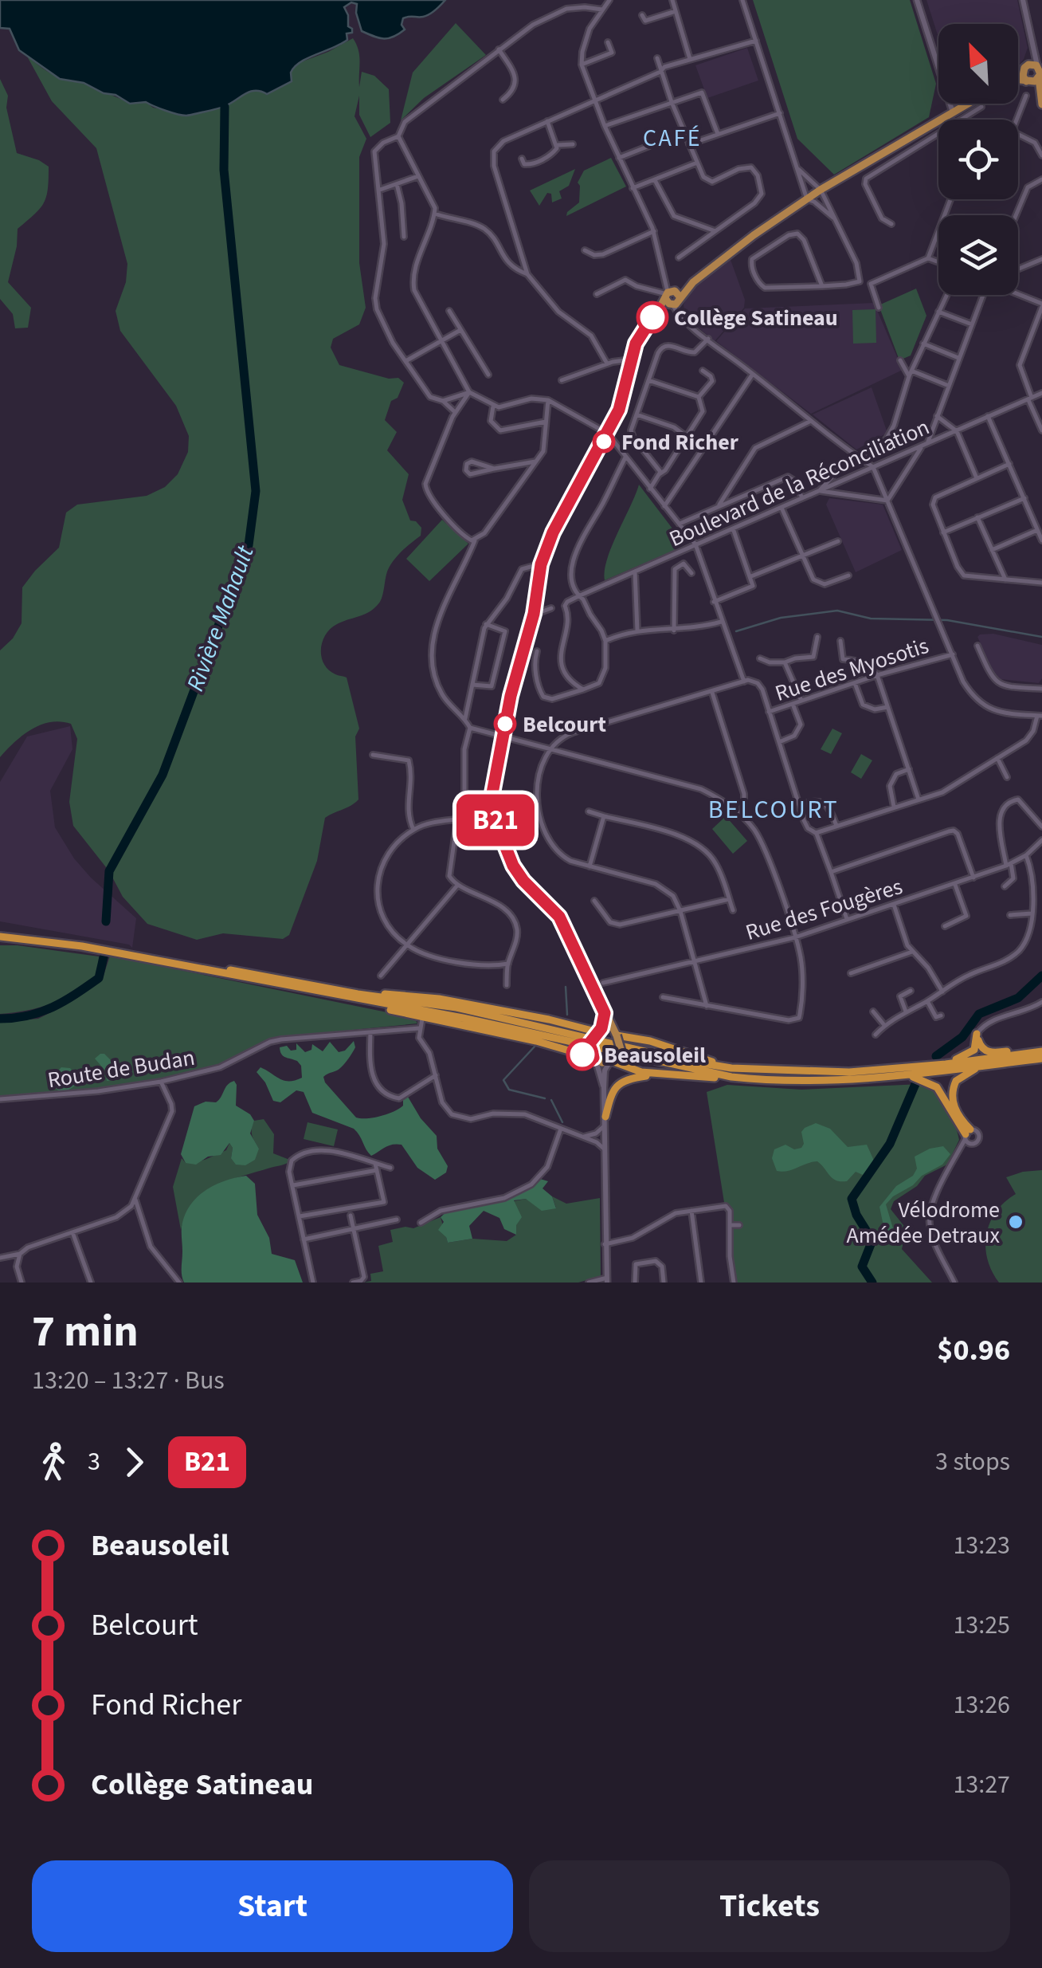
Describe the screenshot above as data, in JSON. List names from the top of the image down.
{
  "streets": {
    "street": [
      "Boulevard de la Réconciliation",
      "Rue des Myosotis",
      "Rue des Fougères",
      "Route de Budan"
    ]
  },
  "crossings": [
    ["Rue des Myosotis", "Rue des Fougères"]
  ],
  "districts": ["CAFÉ", "BELCOURT"],
  "water": ["Rivière Mahault"],
  "places": [
    "Collège Satineau",
    "Fond Richer",
    "Belcourt",
    "Beausoleil",
    "Vélodrome Amédée Detraux"
  ],
  "lines": ["bus line B21"],
  "north": "top left",
  "page": {
    "on_map": "B21",
    "heading": ["7 min", "13:20 – 13:27 · Bus", "$0.96"],
    "legs": ["3", "B21", "3 stops"],
    "list": [
      {
        "name": "Beausoleil",
        "value": "13:23"
      },
      {
        "name": "Belcourt",
        "value": "13:25"
      },
      {
        "name": "Fond Richer",
        "value": "13:26"
      },
      {
        "name": "Collège Satineau",
        "value": "13:27"
      }
    ],
    "buttons": ["Start", "Tickets"]
  }
}
